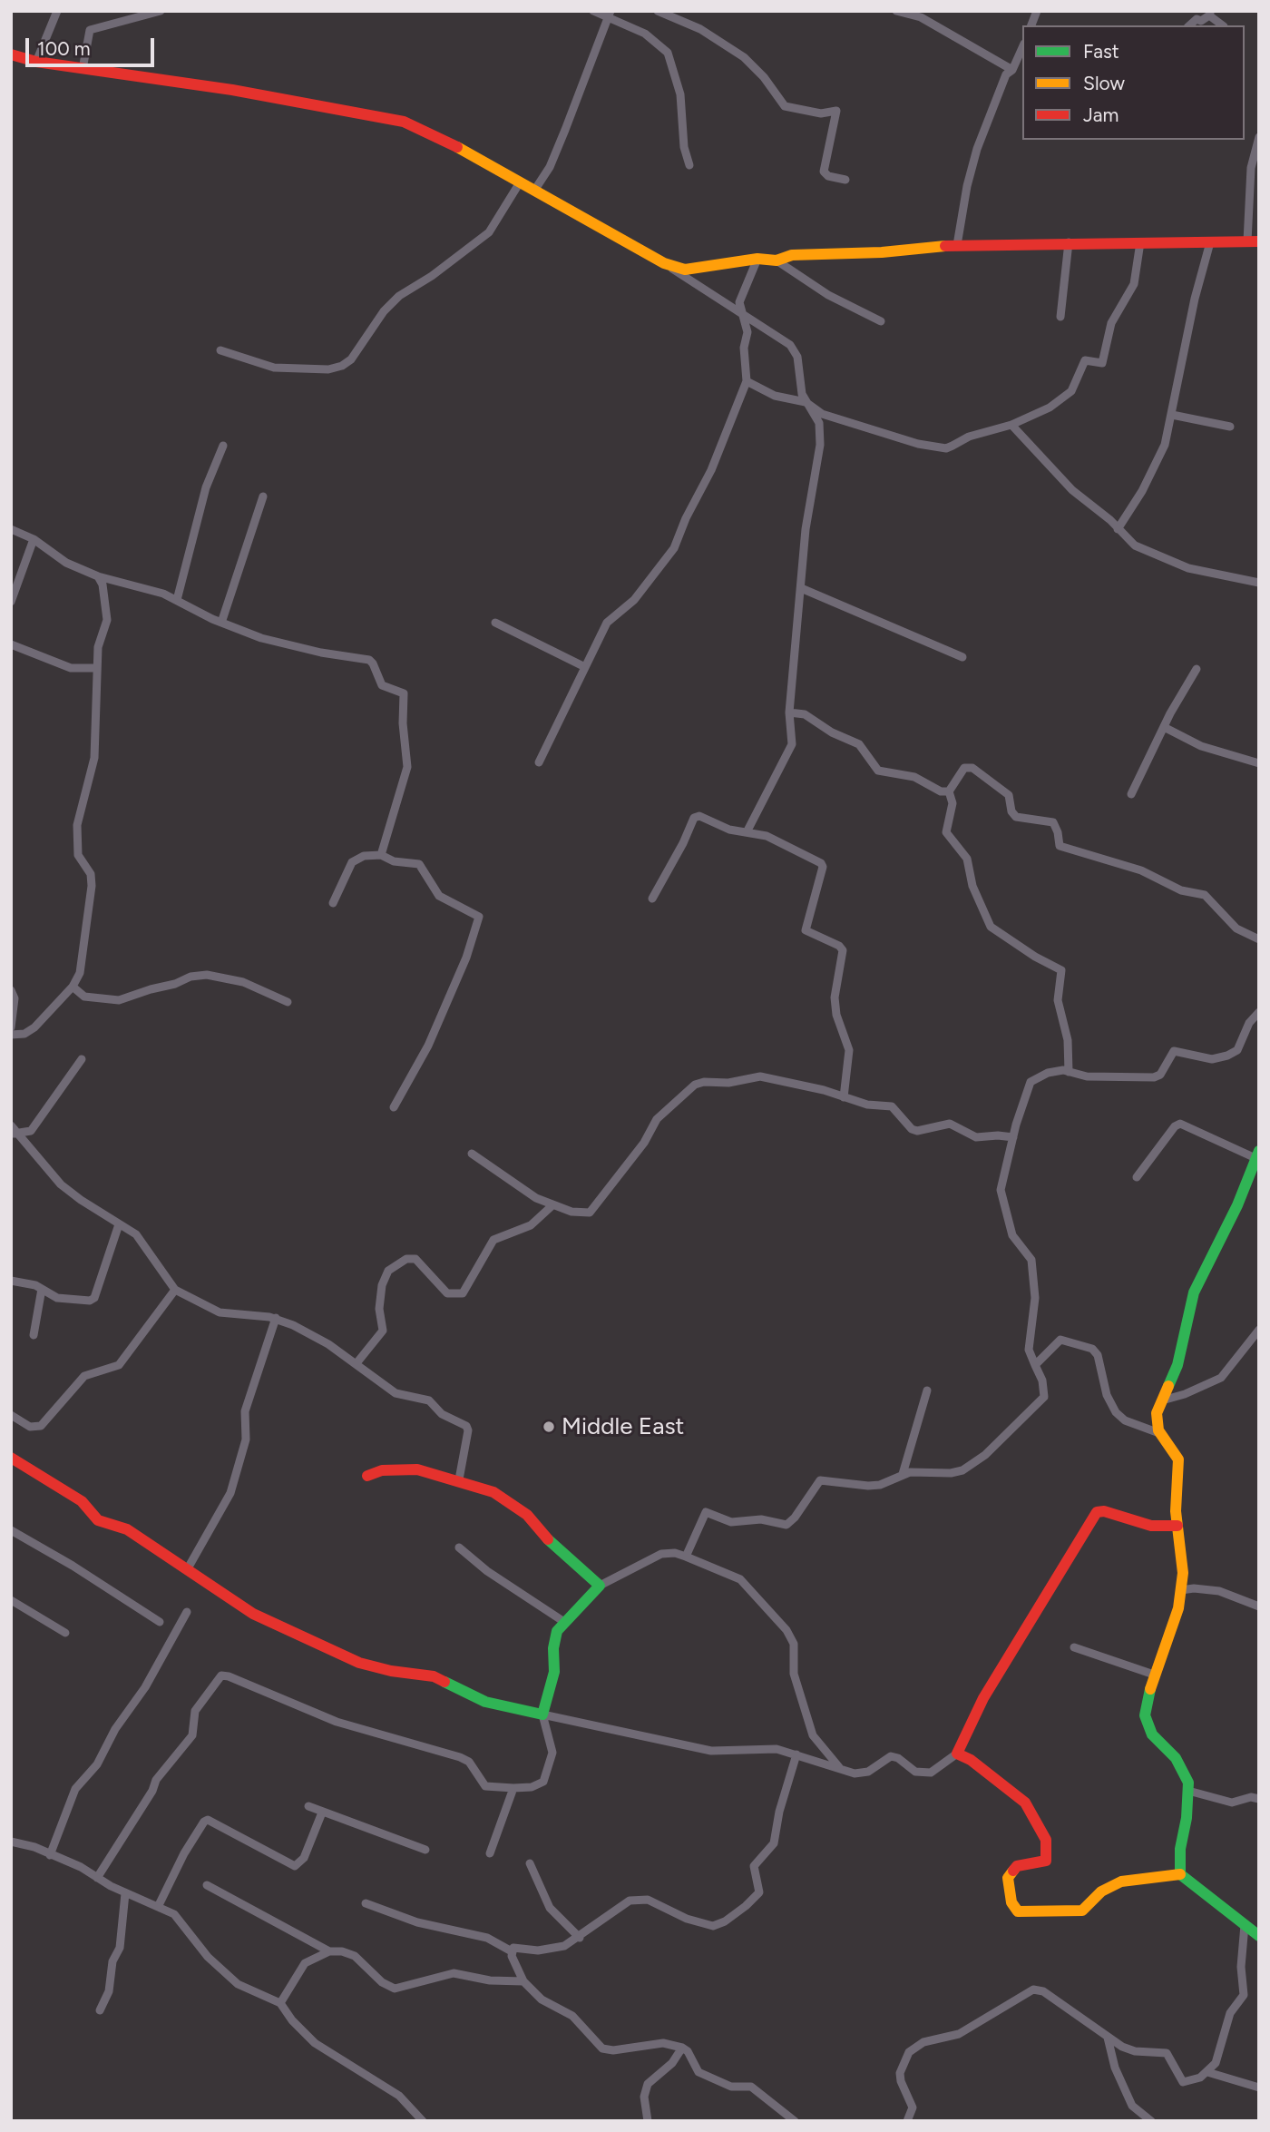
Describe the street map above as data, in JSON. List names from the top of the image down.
{
  "places": ["Middle East"],
  "legend": ["Fast", "Slow", "Jam"],
  "scale_bar": "100 m"
}
